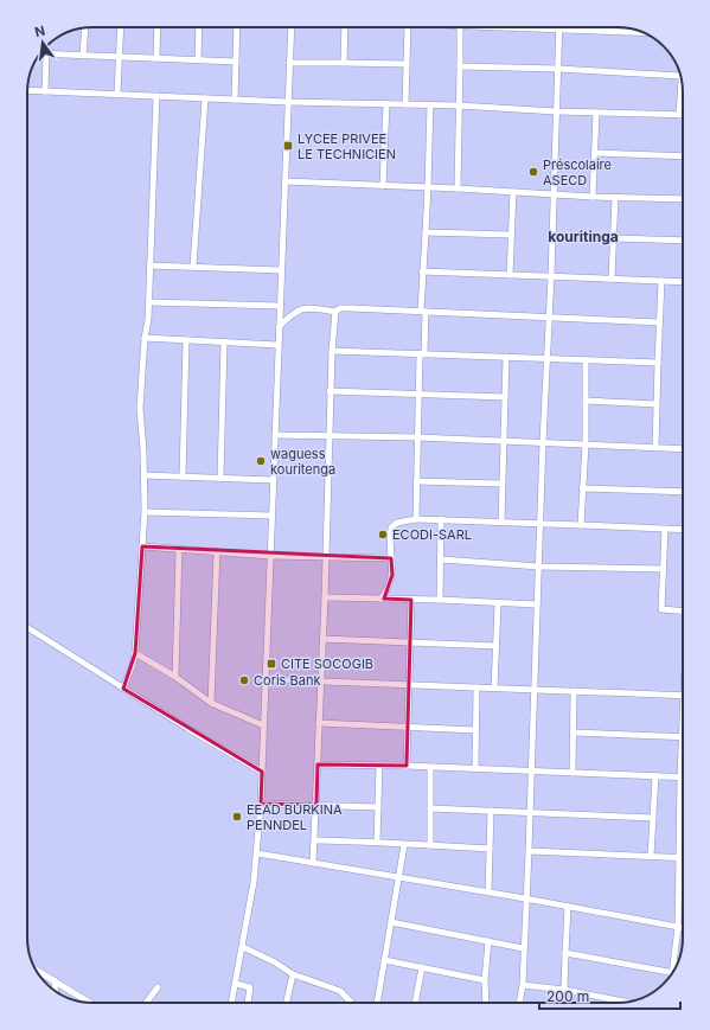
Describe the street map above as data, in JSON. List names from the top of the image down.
{
  "districts": ["kouritinga"],
  "places": {
    "transit": ["LYCEE PRIVEE LE TECHNICIEN", "CITE SOCOGIB"],
    "other": [
      "Préscolaire ASECD",
      "waguess kouritenga",
      "ECODI-SARL",
      "Coris Bank",
      "EEAD BURKINA PENNDEL"
    ]
  },
  "scale_bar": "200 m",
  "north": "top"
}
